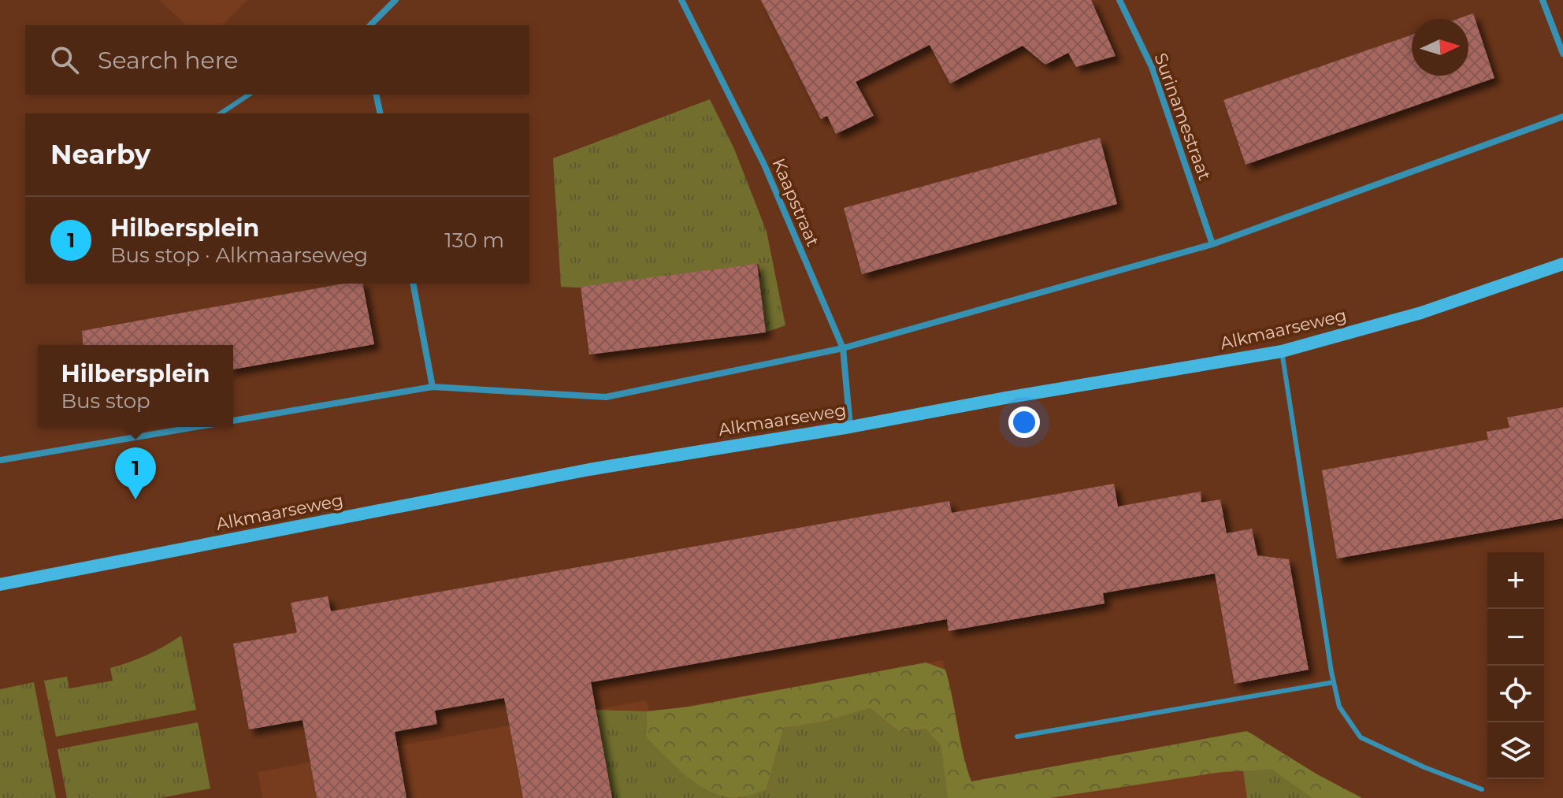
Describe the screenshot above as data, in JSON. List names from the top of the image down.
{
  "streets": {
    "street": ["Surinamestraat", "Kaapstraat", "Alkmaarseweg"]
  },
  "crossings": [
    ["Kaapstraat", "Alkmaarseweg"]
  ],
  "north": "right",
  "page": {
    "search": "Search here",
    "heading": "Nearby",
    "list": [
      {
        "mark": "1",
        "name": "Hilbersplein",
        "note": "Bus stop · Alkmaarseweg",
        "value": "130 m"
      }
    ],
    "popup": ["Hilbersplein", "Bus stop"],
    "pins": "1",
    "map_buttons": ["+", "−"]
  }
}
